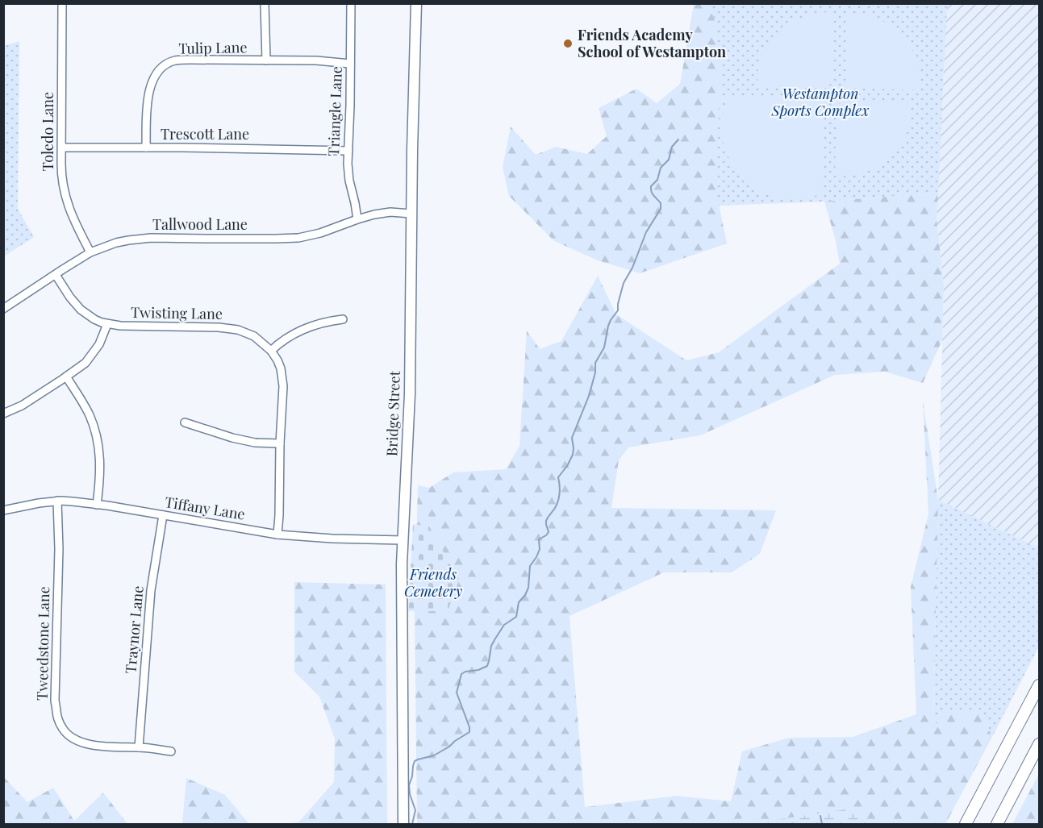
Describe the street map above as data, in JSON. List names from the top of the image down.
{
  "streets": {
    "main road": ["Bridge Street"],
    "street": [
      "Tulip Lane",
      "Triangle Lane",
      "Toledo Lane",
      "Trescott Lane",
      "Tallwood Lane",
      "Twisting Lane",
      "Tiffany Lane",
      "Traynor Lane",
      "Tweedstone Lane"
    ]
  },
  "crossings": [
    ["Tulip Lane", "Triangle Lane"],
    ["Tulip Lane", "Trescott Lane"],
    ["Triangle Lane", "Trescott Lane"],
    ["Triangle Lane", "Tallwood Lane"],
    ["Toledo Lane", "Trescott Lane"],
    ["Toledo Lane", "Tallwood Lane"],
    ["Tallwood Lane", "Twisting Lane"],
    ["Tallwood Lane", "Bridge Street"],
    ["Twisting Lane", "Tiffany Lane"],
    ["Bridge Street", "Tiffany Lane"],
    ["Tiffany Lane", "Traynor Lane"],
    ["Tiffany Lane", "Tweedstone Lane"],
    ["Traynor Lane", "Tweedstone Lane"]
  ],
  "parks": ["Westampton Sports Complex", "Friends Cemetery"],
  "places": ["Friends Academy School of Westampton"]
}
